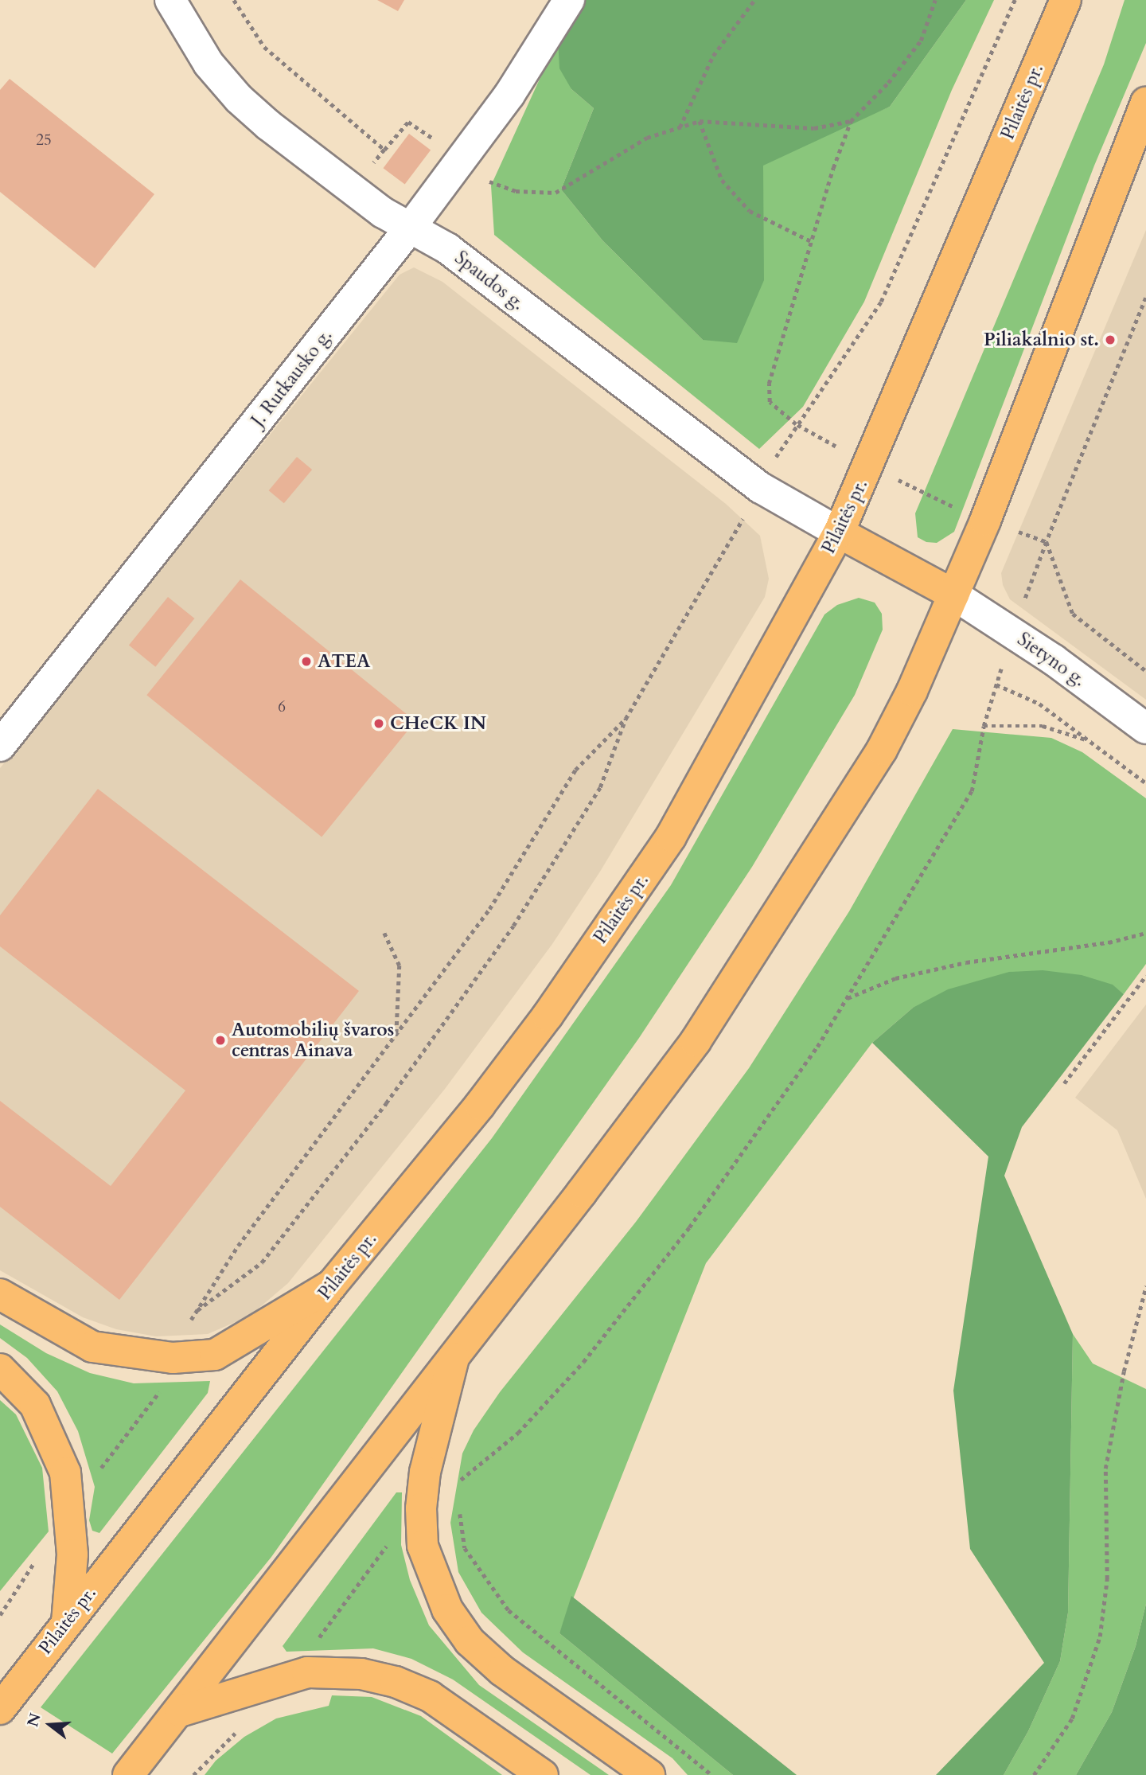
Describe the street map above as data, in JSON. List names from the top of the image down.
{
  "streets": {
    "main road": ["Pilaitės pr."],
    "street": ["Spaudos g.", "J. Rutkausko g.", "Sietyno g."]
  },
  "crossings": [
    ["Pilaitės pr.", "Spaudos g."],
    ["Spaudos g.", "J. Rutkausko g."]
  ],
  "places": [
    "Piliakalnio st.",
    "ATEA",
    "CHeCK IN",
    "Automobilių švaros centras Ainava"
  ],
  "house_numbers": ["25", "6"],
  "north": "left"
}
